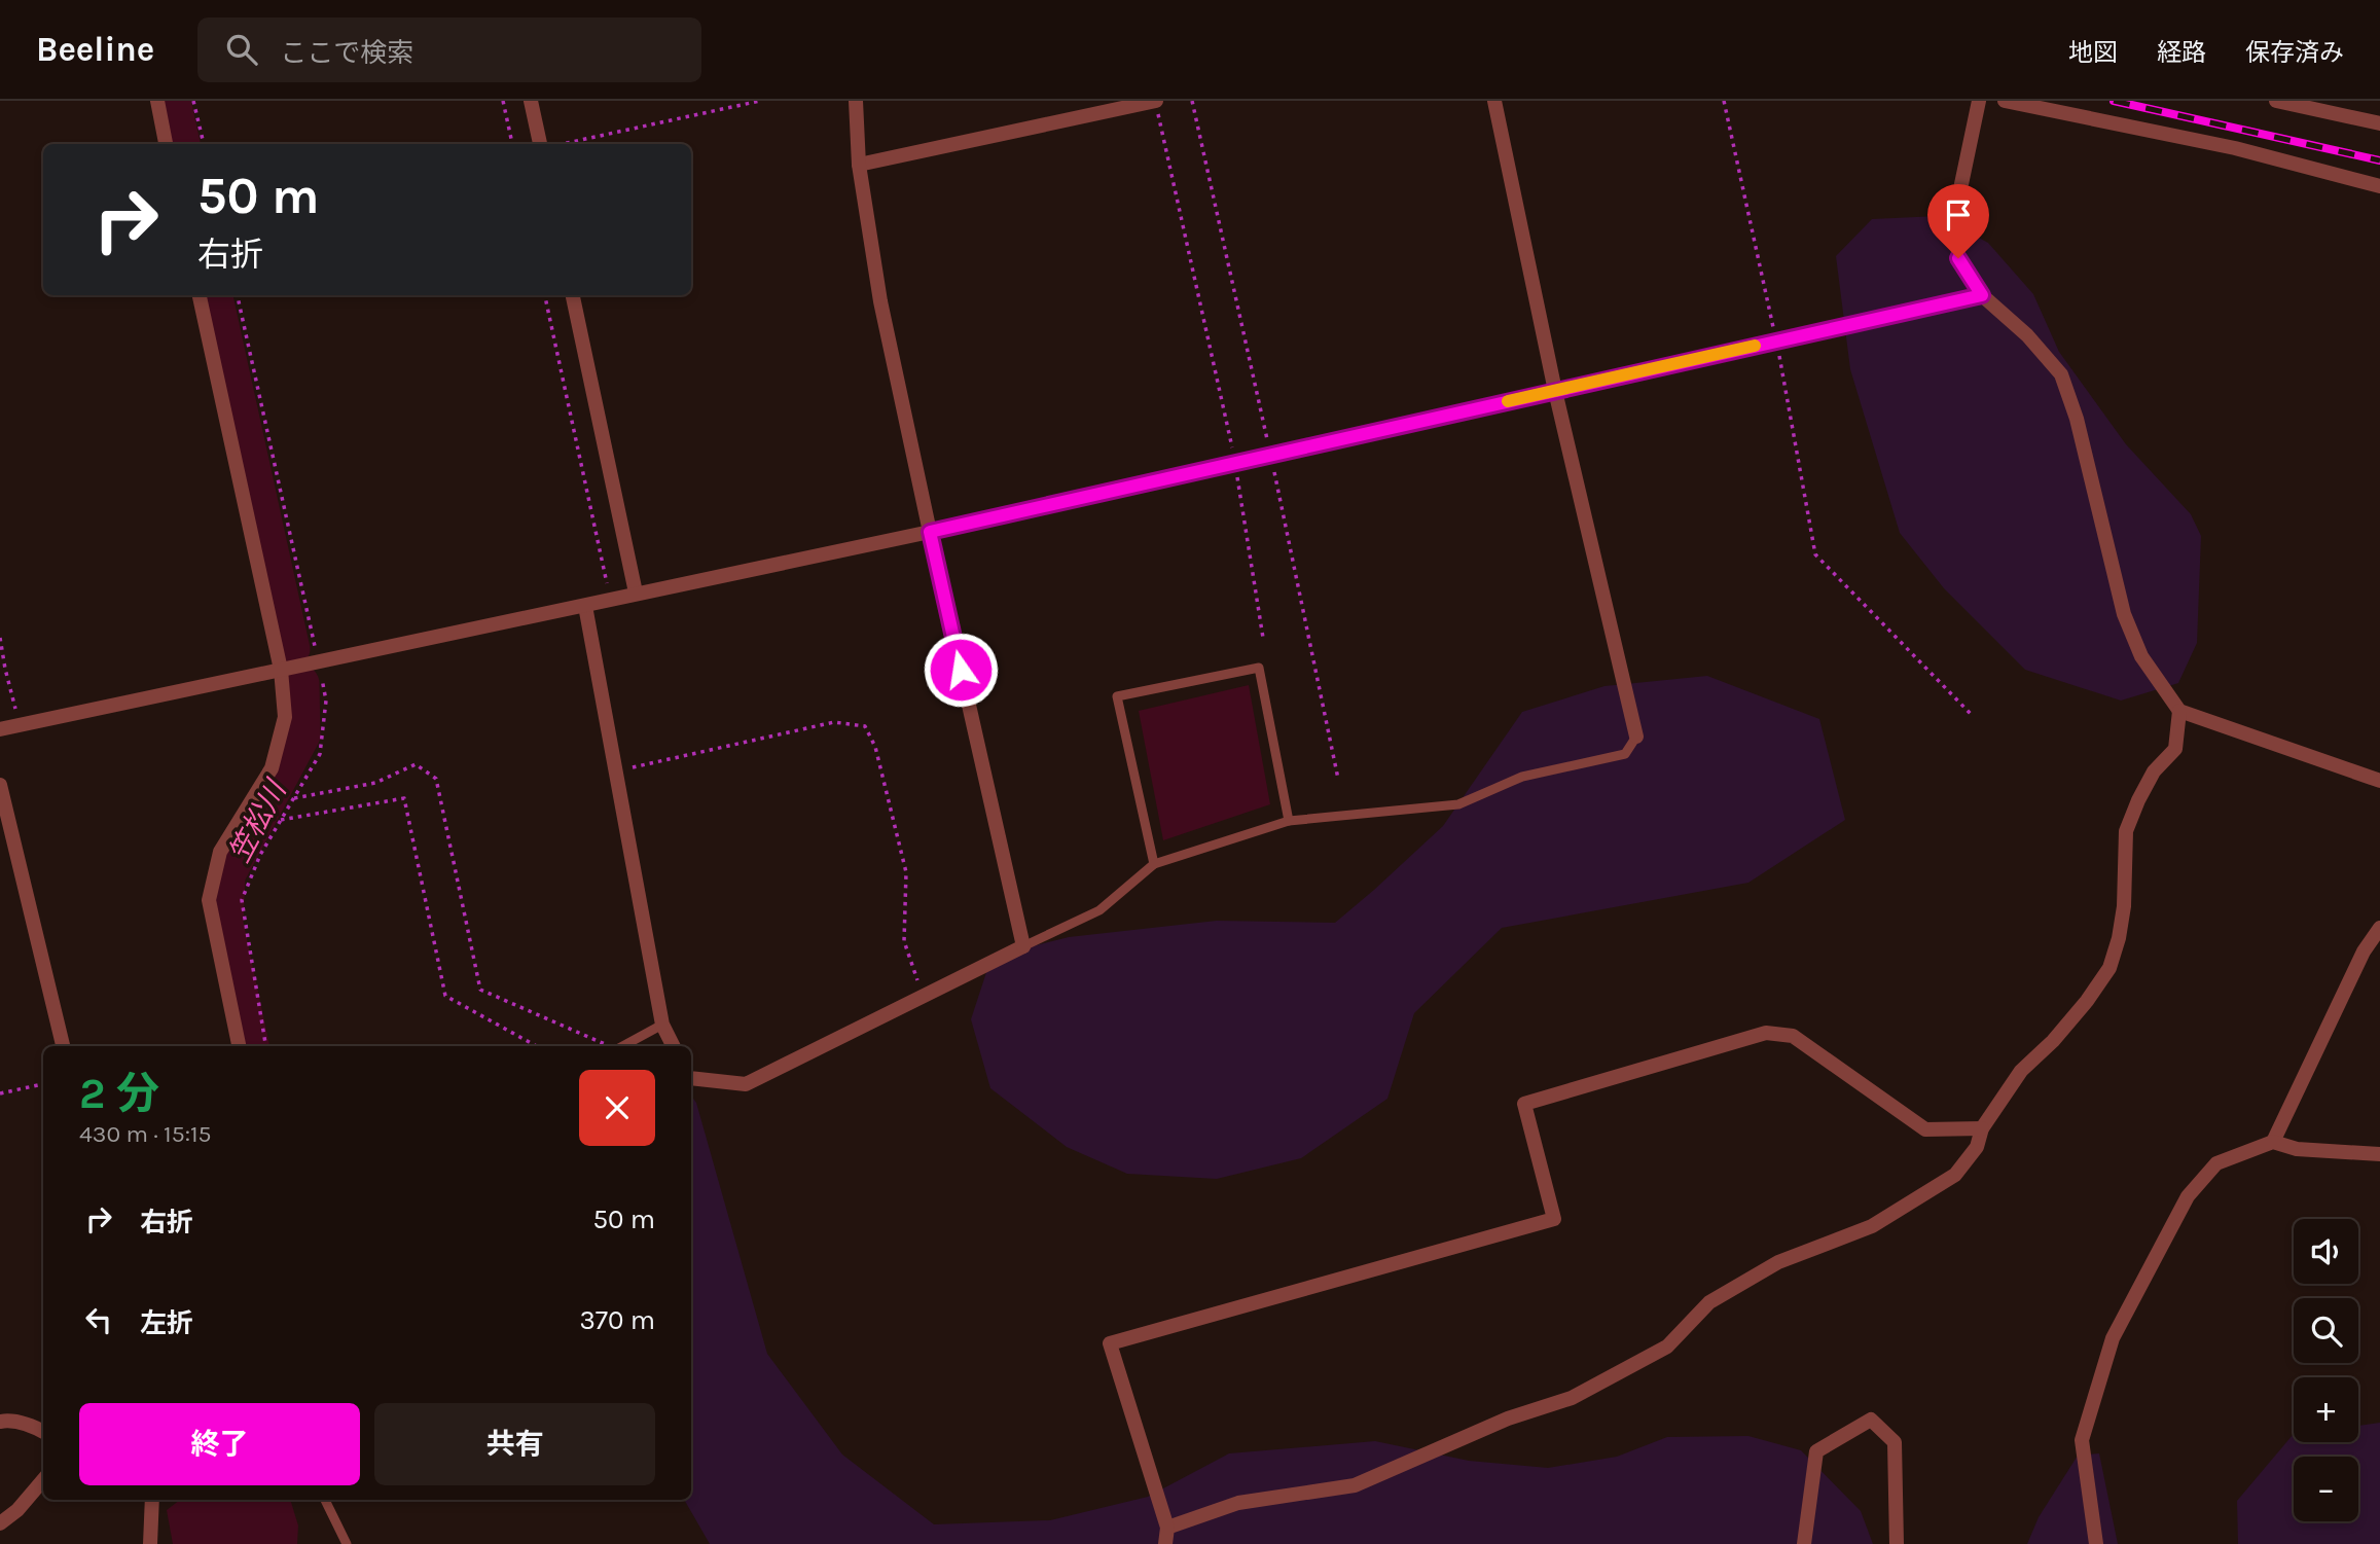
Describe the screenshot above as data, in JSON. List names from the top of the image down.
{
  "water": ["笠松川"],
  "page": {
    "header": "Beeline",
    "search": "ここで検索",
    "nav": ["地図", "経路", "保存済み"],
    "turn": ["50 m", "右折"],
    "heading": ["2 分", "430 m · 15:15"],
    "list": [
      {
        "name": "右折",
        "value": "50 m"
      },
      {
        "name": "左折",
        "value": "370 m"
      }
    ],
    "map_buttons": ["+", "−"],
    "buttons": ["終了", "共有"]
  }
}
